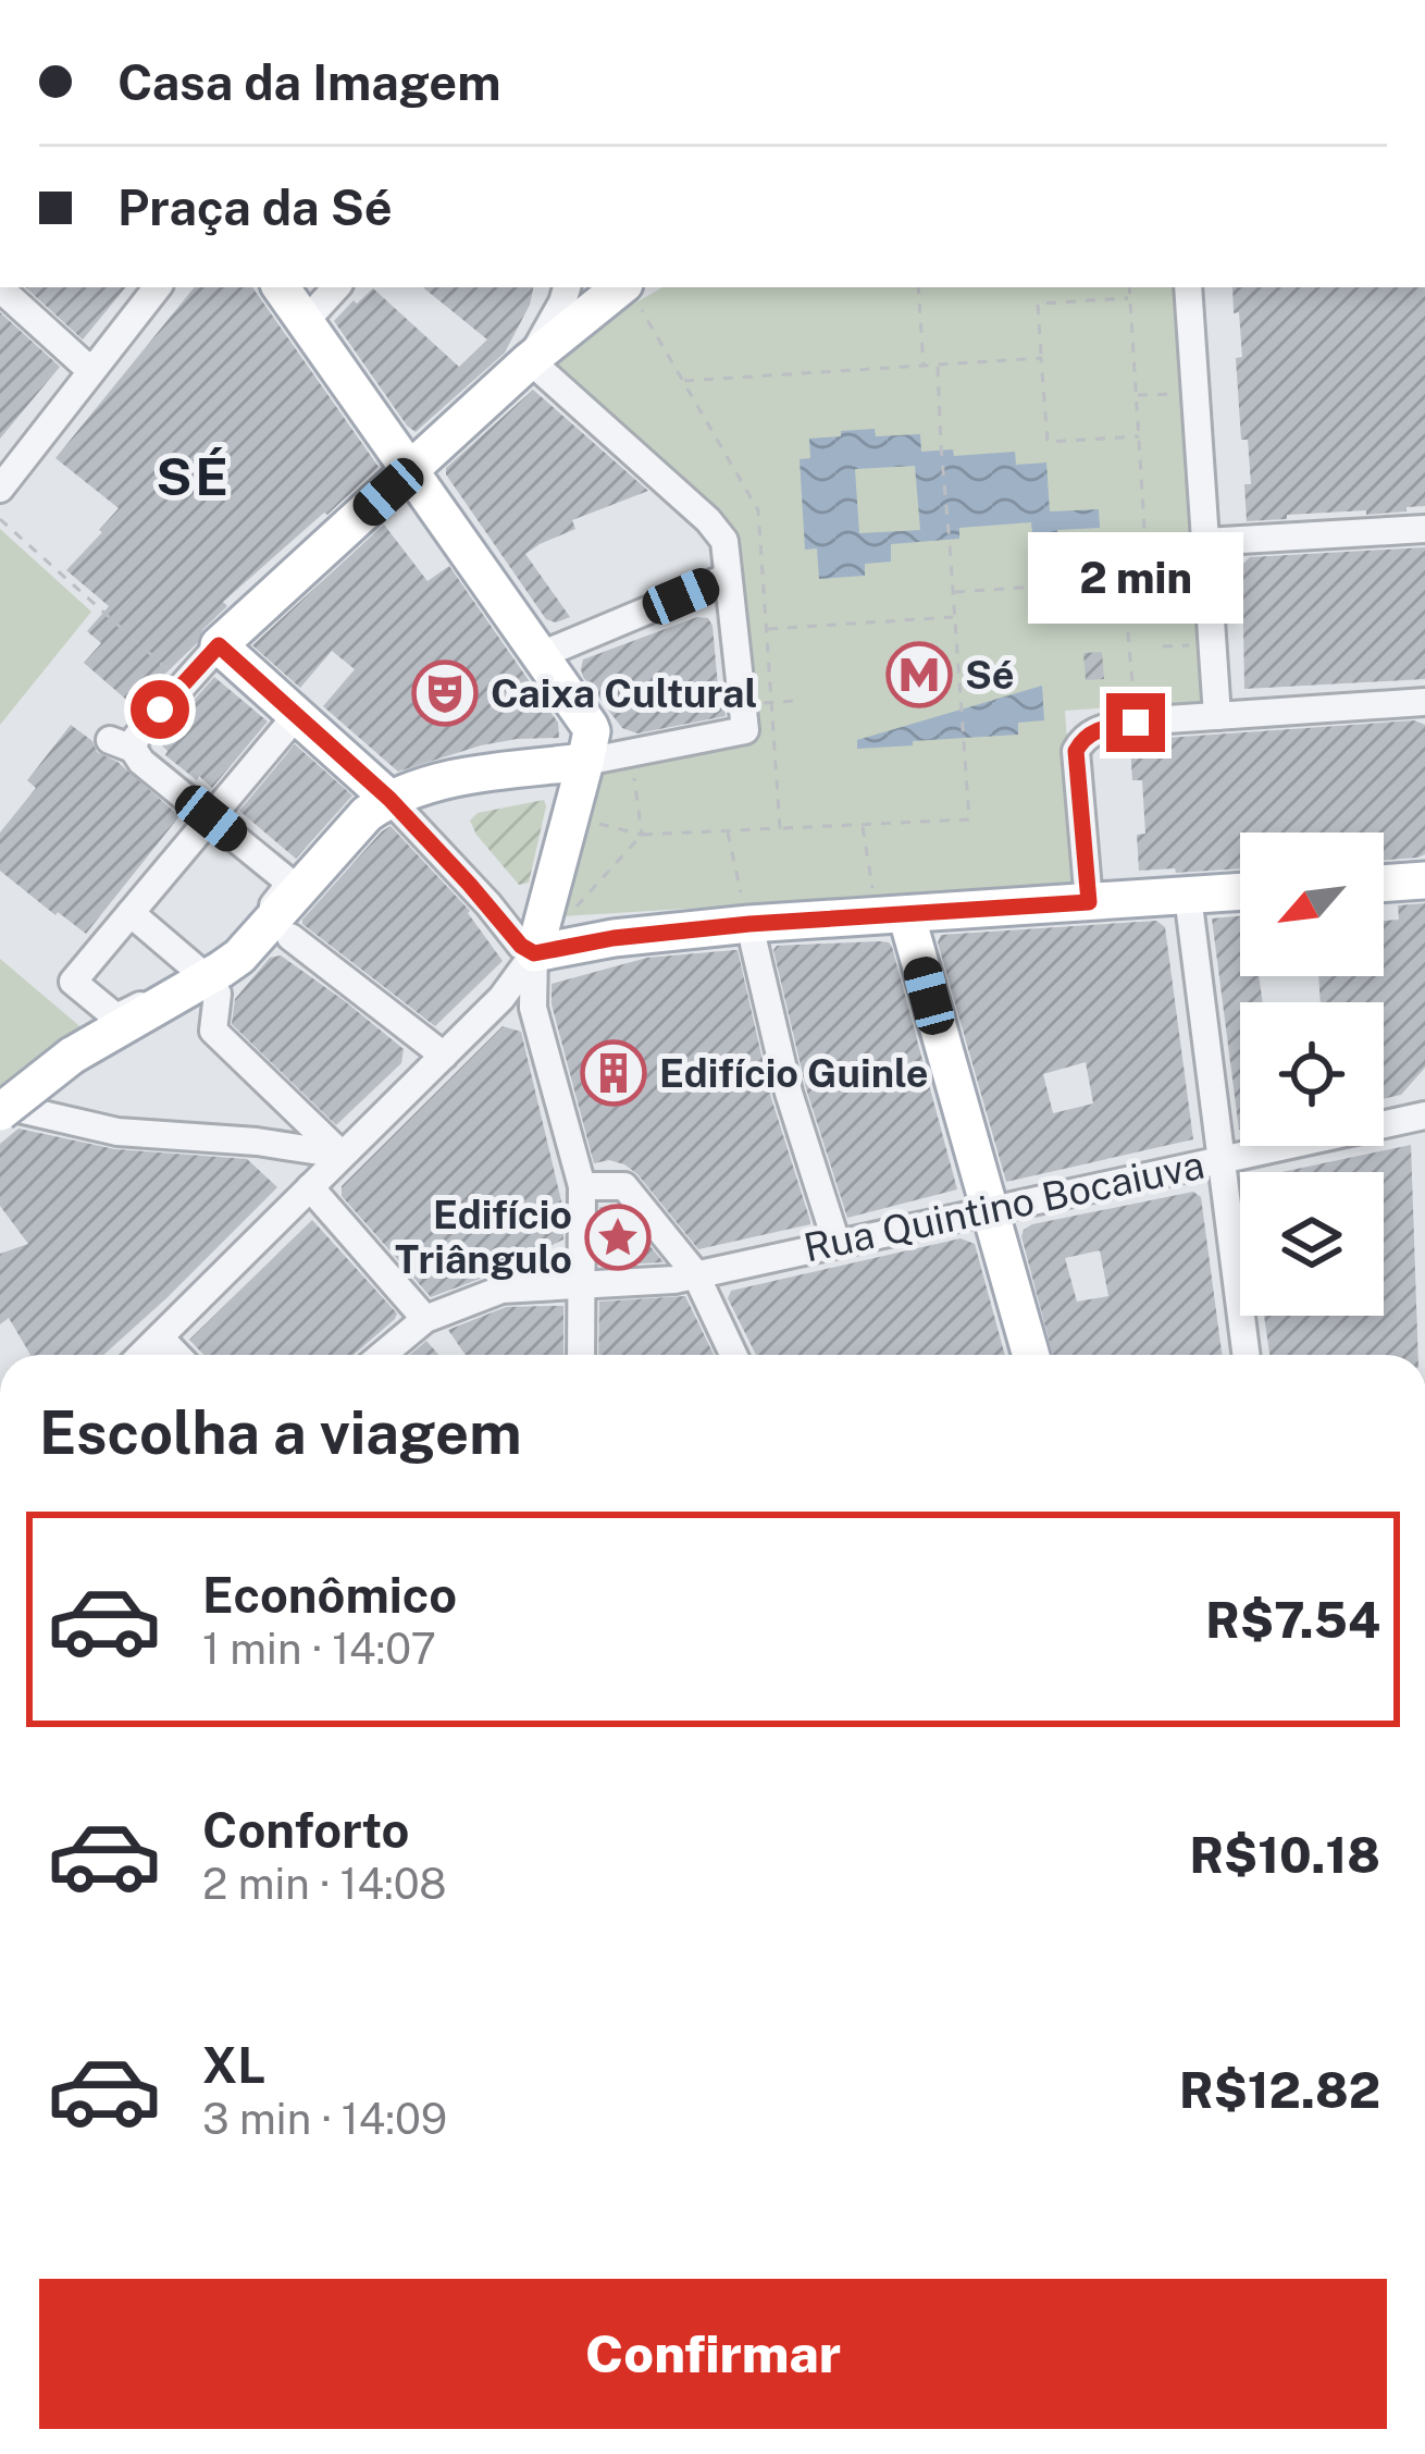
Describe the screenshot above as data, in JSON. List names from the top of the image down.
{
  "streets": {
    "street": ["Rua Quintino Bocaiuva"]
  },
  "districts": ["SÉ"],
  "places": {
    "metro station": ["Sé"],
    "theatre": ["Caixa Cultural"],
    "building": ["Edifício Guinle"],
    "place": ["Edifício Triângulo"]
  },
  "north": "bottom left",
  "page": {
    "banner": ["Casa da Imagem", "Praça da Sé"],
    "bubble": "2 min",
    "heading": "Escolha a viagem",
    "list": [
      {
        "name": "Econômico",
        "note": "1 min · 14:07",
        "value": "R$7.54"
      },
      {
        "name": "Conforto",
        "note": "2 min · 14:08",
        "value": "R$10.18"
      },
      {
        "name": "XL",
        "note": "3 min · 14:09",
        "value": "R$12.82"
      }
    ],
    "buttons": "Confirmar"
  }
}
